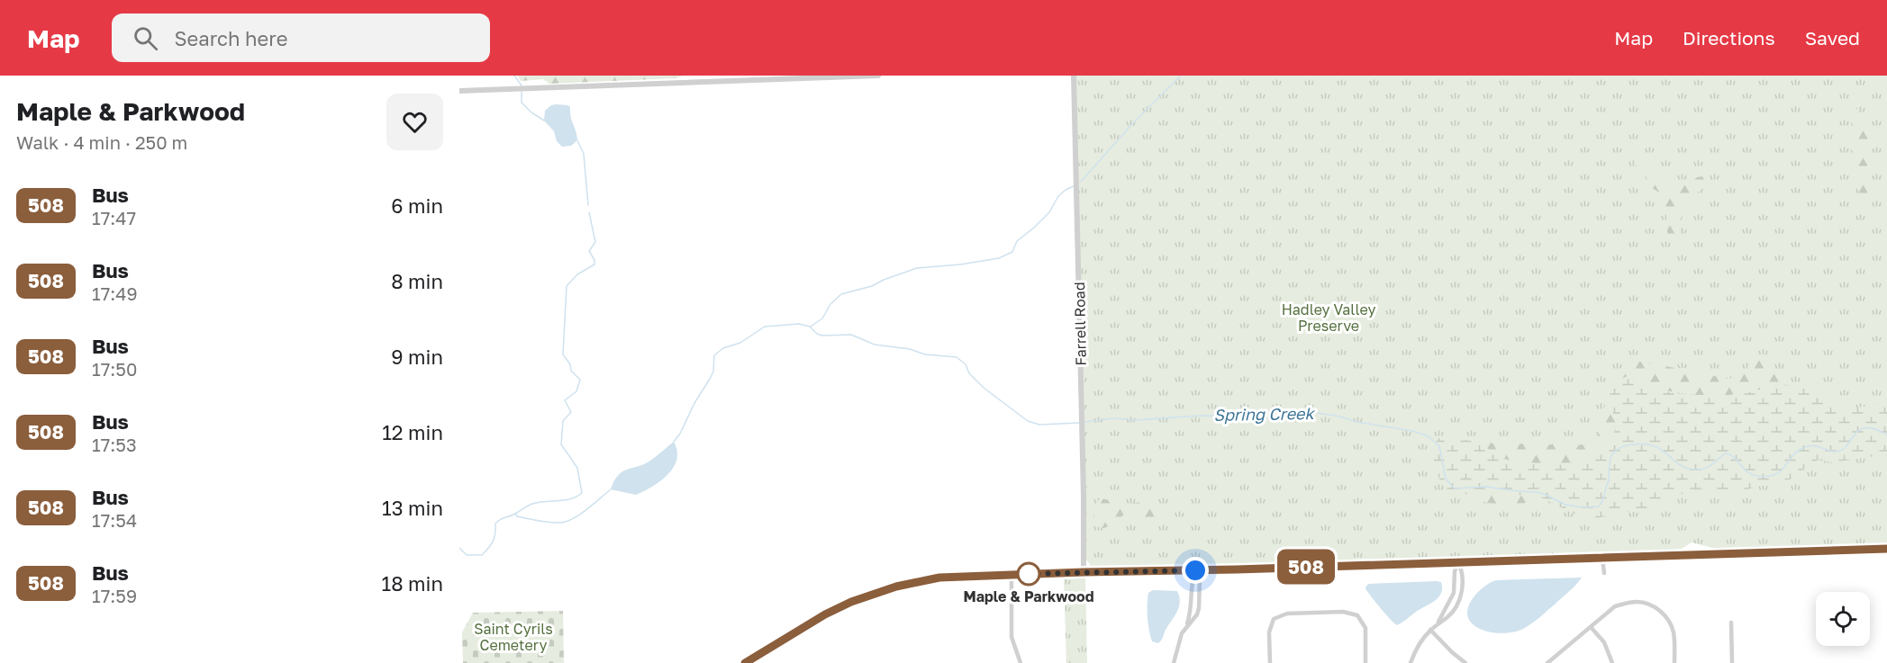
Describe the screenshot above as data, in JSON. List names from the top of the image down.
{
  "streets": {
    "street": ["Farrell Road"]
  },
  "water": ["Spring Creek"],
  "parks": ["Hadley Valley Preserve", "Saint Cyrils Cemetery"],
  "places": ["Maple & Parkwood"],
  "lines": ["bus line 508"],
  "page": {
    "header": "Map",
    "search": "Search here",
    "nav": ["Map", "Directions", "Saved"],
    "heading": ["Maple & Parkwood", "Walk · 4 min · 250 m"],
    "on_map": "508",
    "list": [
      {
        "mark": "508",
        "name": "Bus",
        "note": "17:47",
        "value": "6 min"
      },
      {
        "mark": "508",
        "name": "Bus",
        "note": "17:49",
        "value": "8 min"
      },
      {
        "mark": "508",
        "name": "Bus",
        "note": "17:50",
        "value": "9 min"
      },
      {
        "mark": "508",
        "name": "Bus",
        "note": "17:53",
        "value": "12 min"
      },
      {
        "mark": "508",
        "name": "Bus",
        "note": "17:54",
        "value": "13 min"
      },
      {
        "mark": "508",
        "name": "Bus",
        "note": "17:59",
        "value": "18 min"
      }
    ]
  }
}
